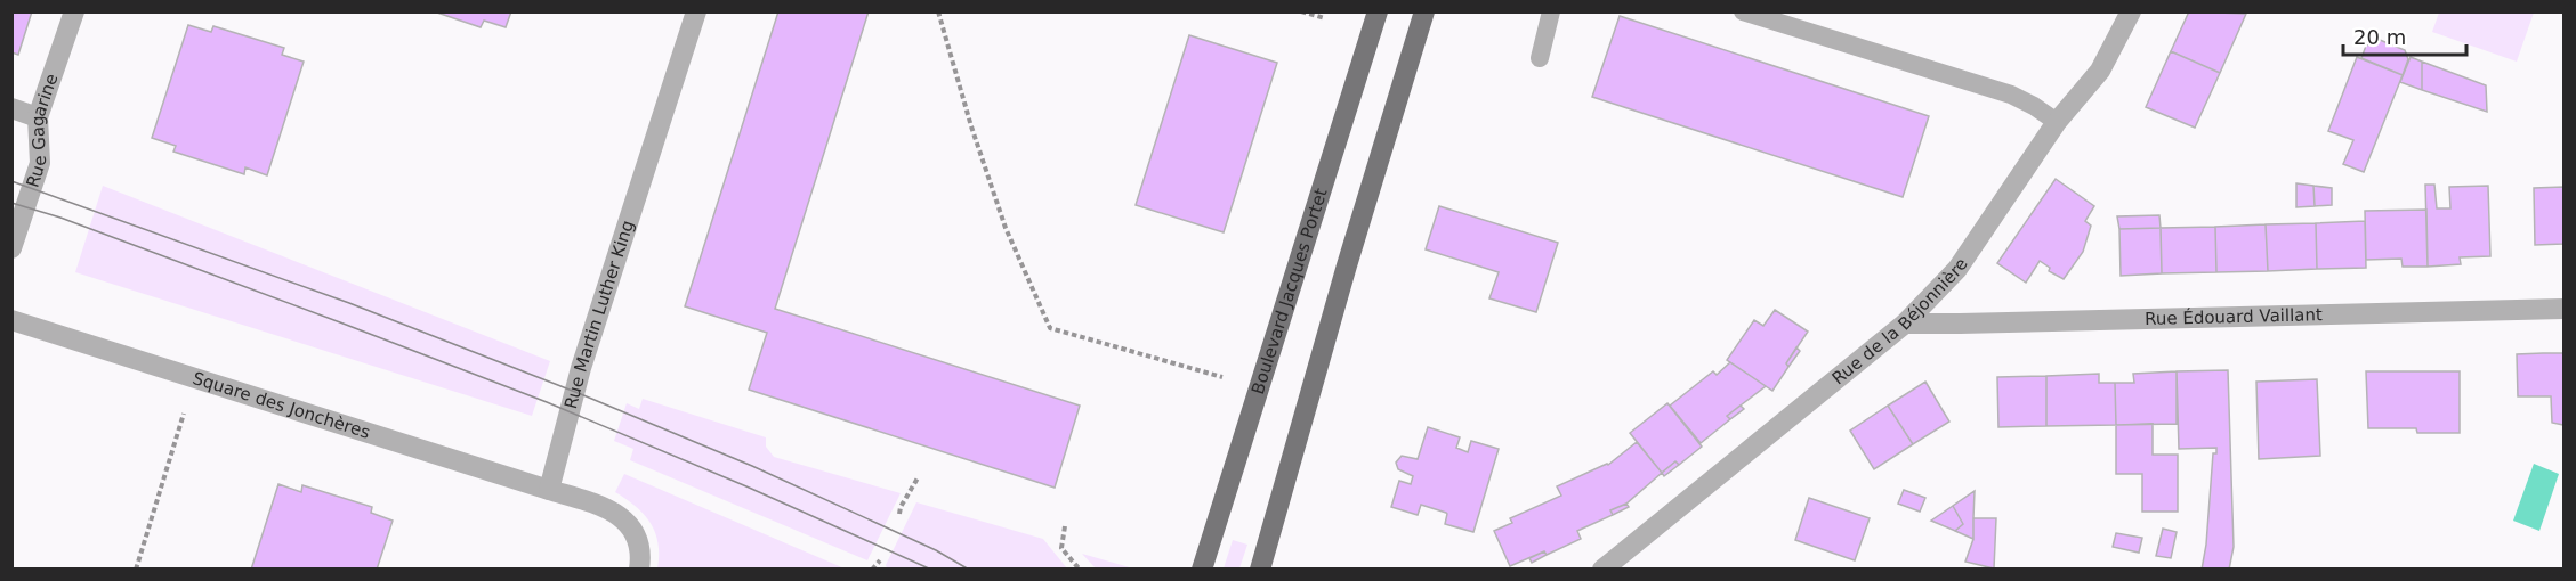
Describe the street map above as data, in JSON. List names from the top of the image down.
{
  "streets": {
    "main road": ["Boulevard Jacques Portet"],
    "street": [
      "Rue Gagarine",
      "Rue Martin Luther King",
      "Rue Édouard Vaillant",
      "Rue de la Béjonnière",
      "Square des Jonchères"
    ]
  },
  "crossings": [
    ["Rue Martin Luther King", "Square des Jonchères"],
    ["Rue Édouard Vaillant", "Rue de la Béjonnière"]
  ],
  "scale_bar": "20 m"
}
